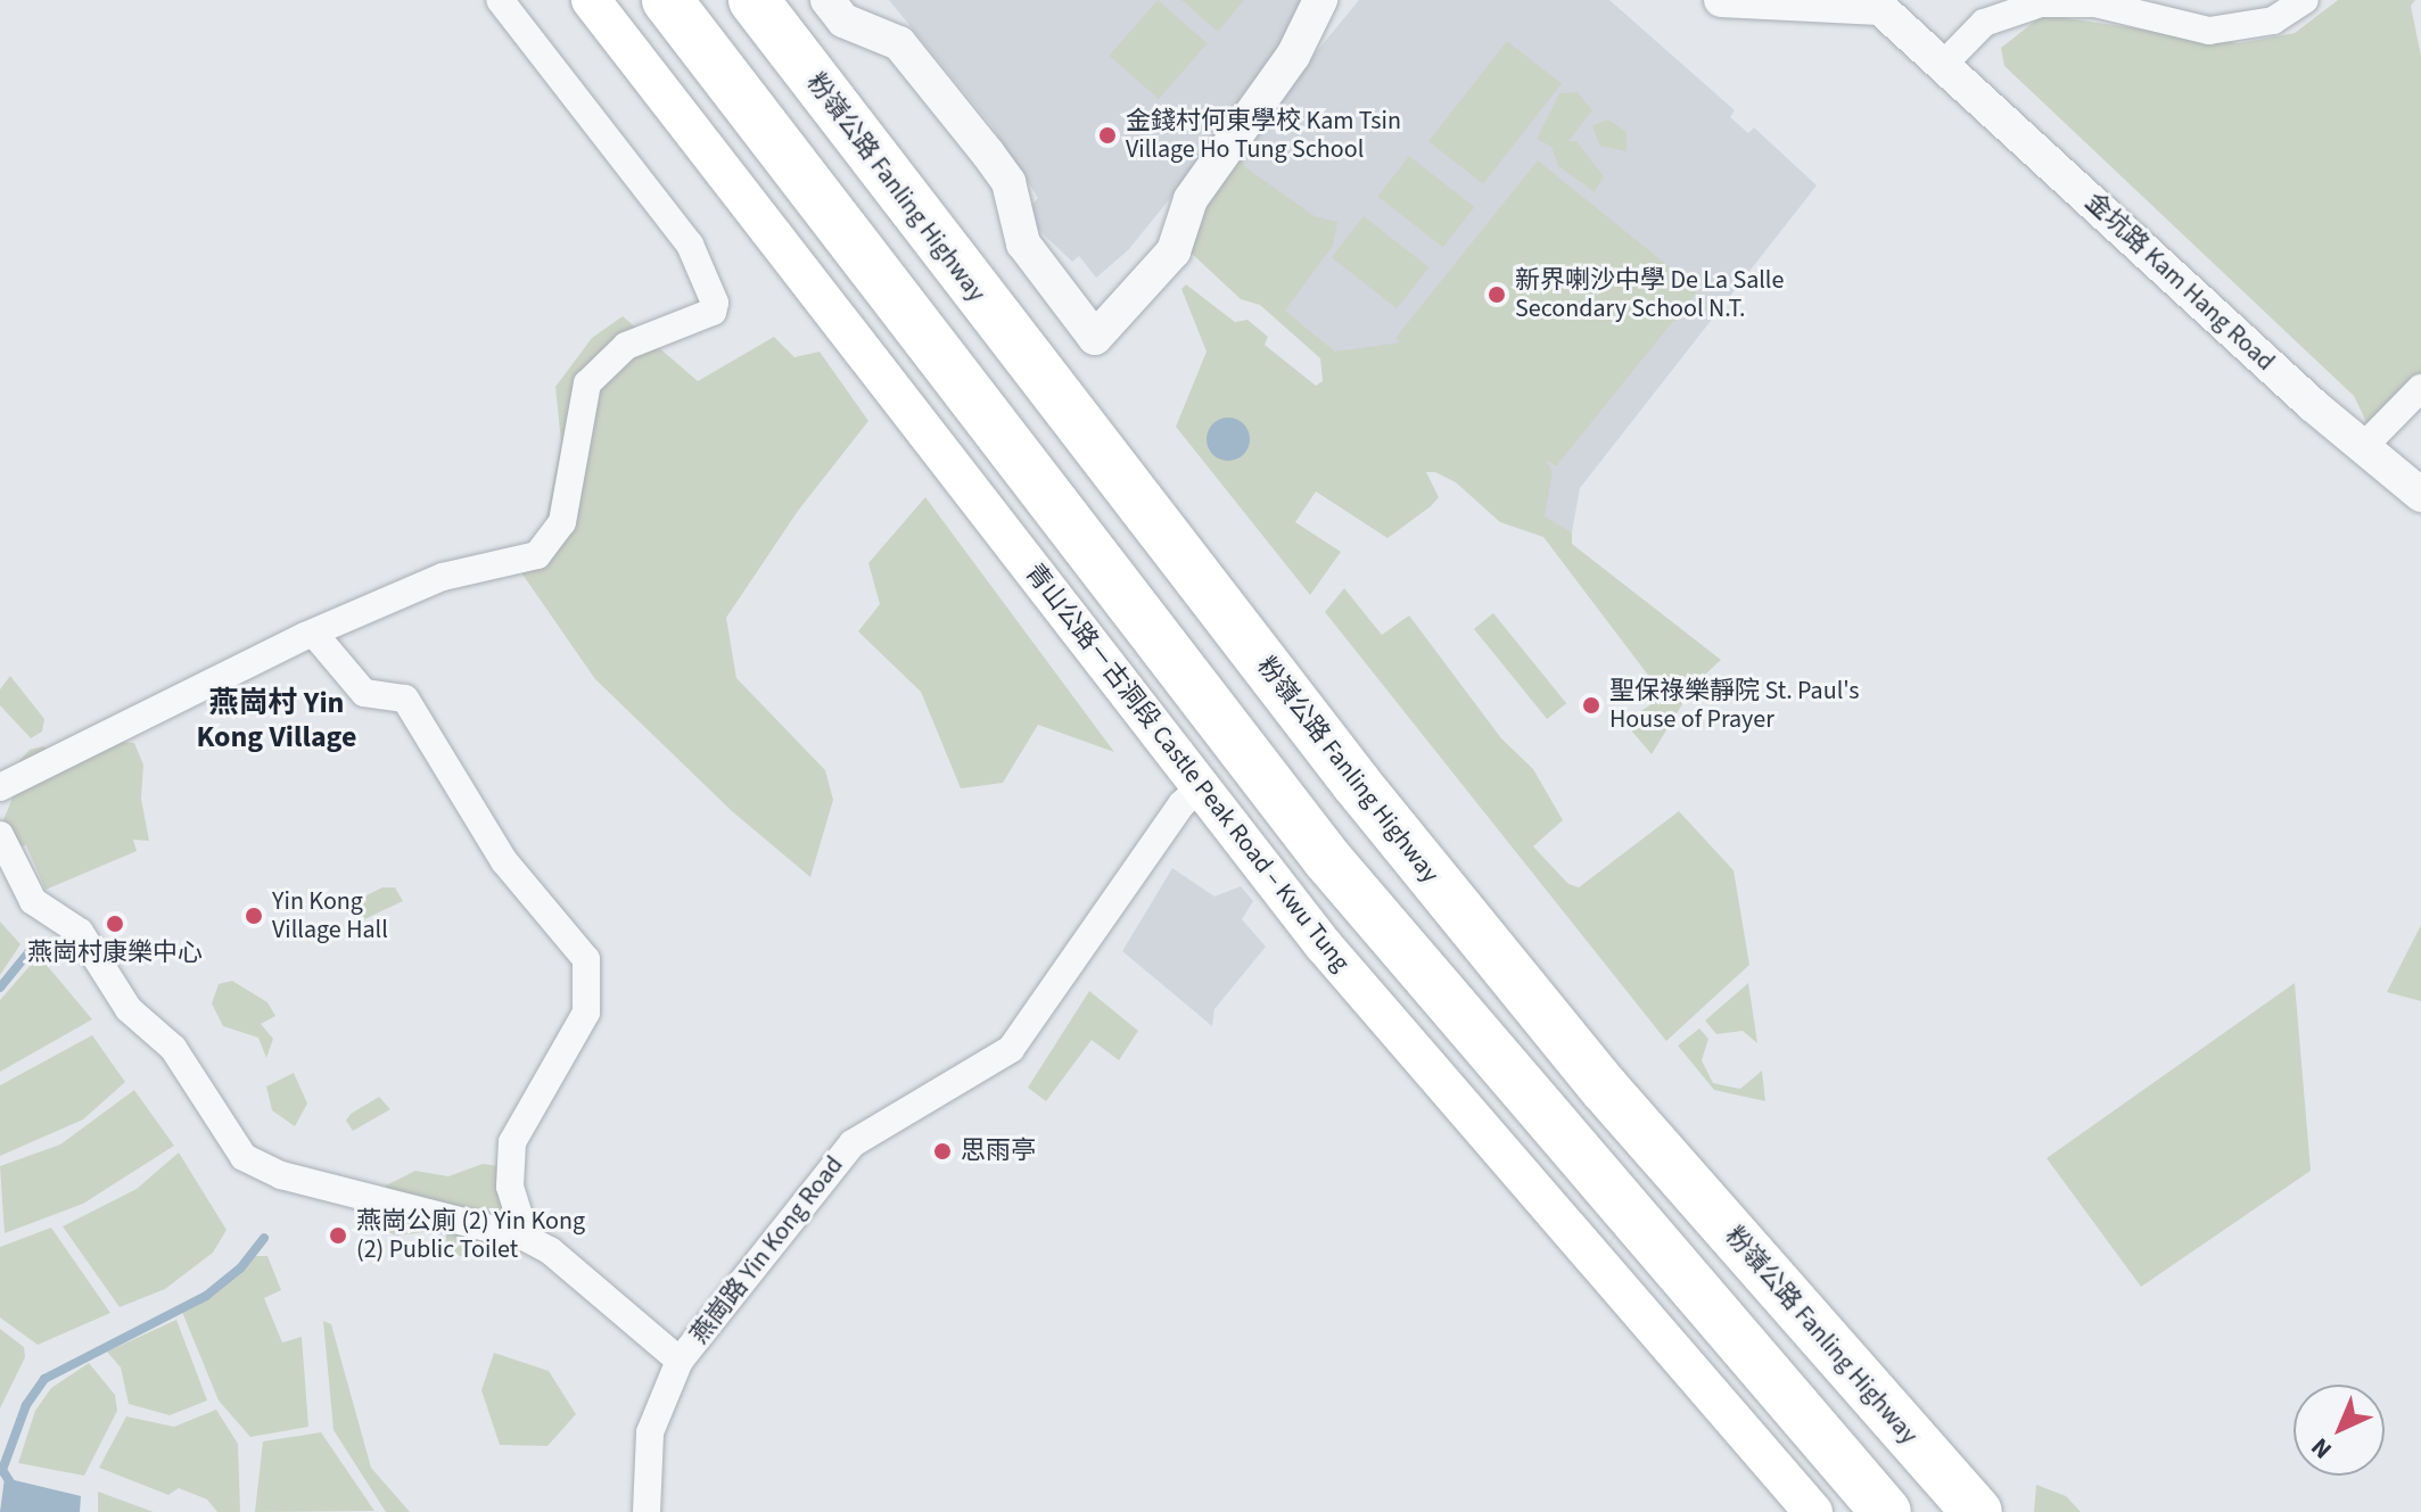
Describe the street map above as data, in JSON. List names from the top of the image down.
{
  "streets": {
    "highway": ["粉嶺公路 Fanling Highway"],
    "main road": ["青山公路－古洞段 Castle Peak Road – Kwu Tung"],
    "street": ["金坑路 Kam Hang Road", "燕崗路 Yin Kong Road"]
  },
  "crossings": [
    ["青山公路－古洞段 Castle Peak Road – Kwu Tung", "燕崗路 Yin Kong Road"]
  ],
  "districts": ["燕崗村 Yin Kong Village"],
  "places": [
    "金錢村何東學校 Kam Tsin Village Ho Tung School",
    "新界喇沙中學 De La Salle Secondary School N.T.",
    "聖保祿樂靜院 St. Paul's House of Prayer",
    "Yin Kong Village Hall",
    "燕崗村康樂中心",
    "思雨亭",
    "燕崗公廁 (2) Yin Kong (2) Public Toilet"
  ],
  "north": "bottom left"
}
